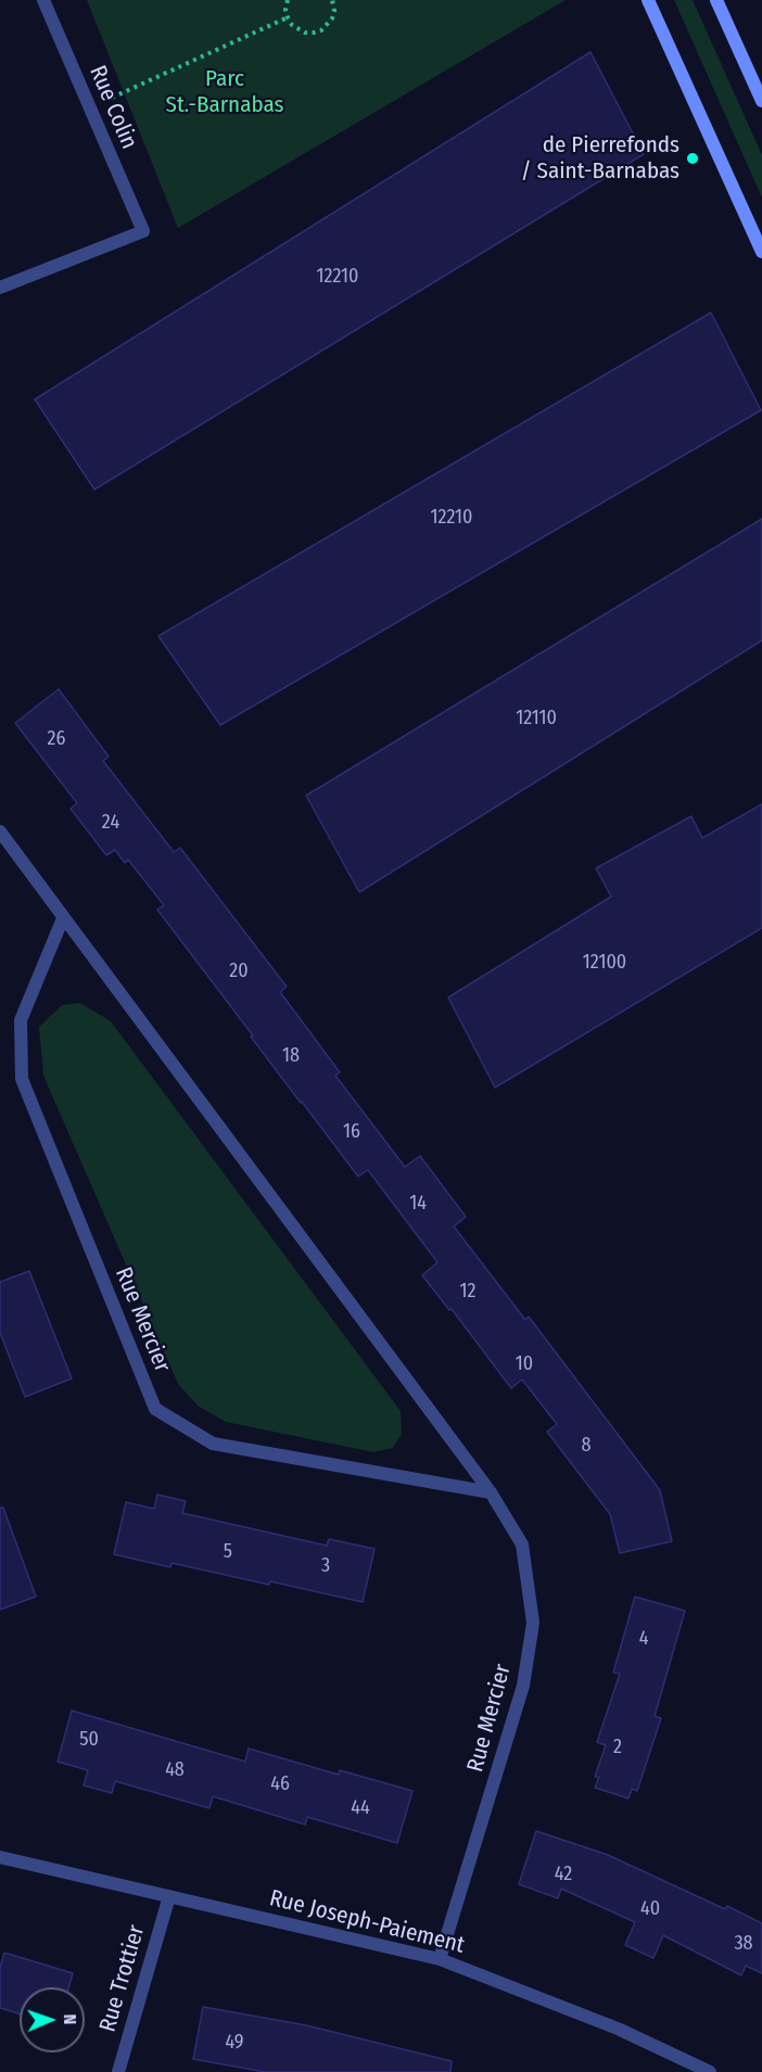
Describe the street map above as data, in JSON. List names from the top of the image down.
{
  "streets": {
    "street": [
      "Rue Colin",
      "Rue Mercier",
      "Rue Joseph-Paiement",
      "Rue Trottier"
    ]
  },
  "crossings": [
    ["Rue Mercier", "Rue Joseph-Paiement"],
    ["Rue Joseph-Paiement", "Rue Trottier"]
  ],
  "parks": ["Parc St.-Barnabas"],
  "places": ["de Pierrefonds / Saint-Barnabas"],
  "house_numbers": [
    "12210",
    "12210",
    "12110",
    "26",
    "24",
    "12100",
    "20",
    "18",
    "16",
    "14",
    "12",
    "10",
    "8",
    "5",
    "3",
    "4",
    "50",
    "2",
    "48",
    "46",
    "44",
    "42",
    "40",
    "38",
    "49"
  ],
  "north": "right"
}
